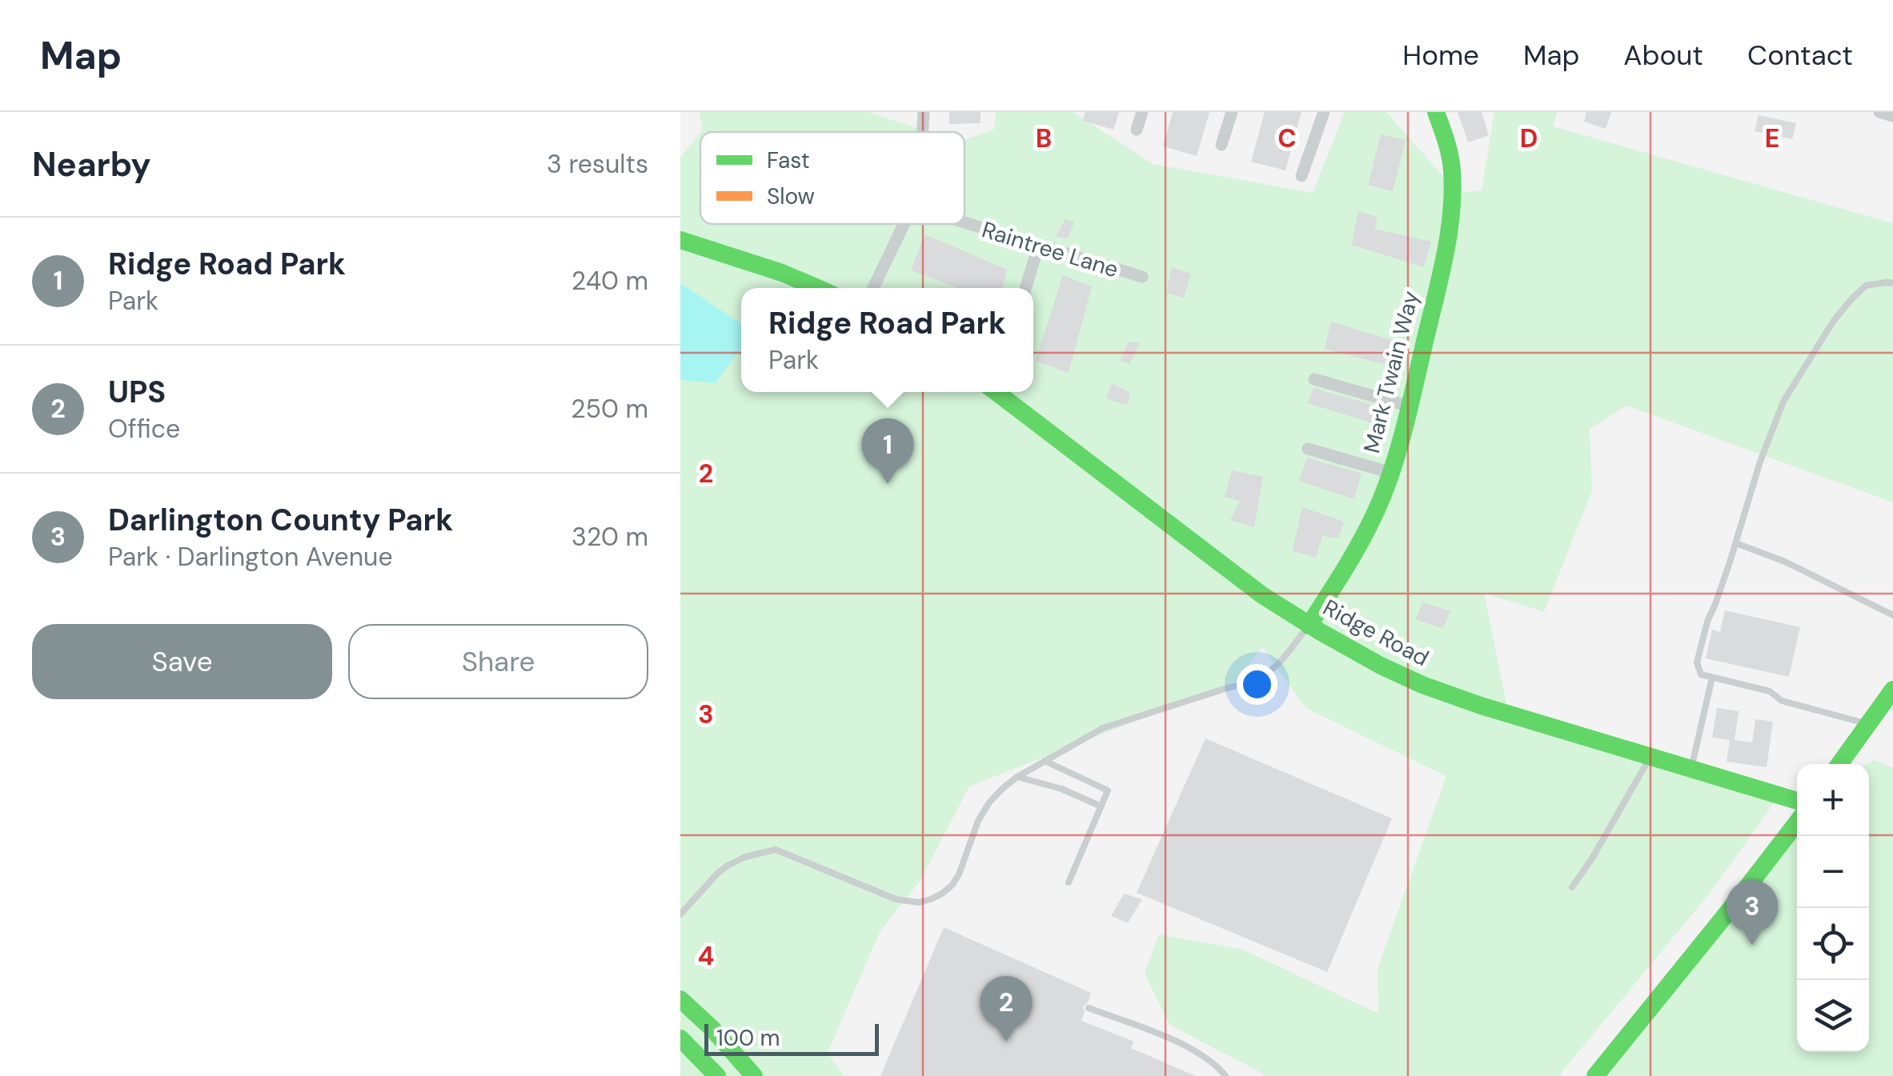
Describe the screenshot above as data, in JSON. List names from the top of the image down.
{
  "streets": {
    "street": ["Raintree Lane", "Mark Twain Way", "Ridge Road"]
  },
  "crossings": [
    ["Mark Twain Way", "Ridge Road"]
  ],
  "legend": ["Fast", "Slow"],
  "scale_bar": "100 m",
  "page": {
    "header": "Map",
    "nav": [
      "Home",
      "Map",
      "About",
      "Contact"
    ],
    "heading": ["Nearby", "3 results"],
    "list": [
      {
        "mark": "1",
        "name": "Ridge Road Park",
        "note": "Park",
        "value": "240 m"
      },
      {
        "mark": "2",
        "name": "UPS",
        "note": "Office",
        "value": "250 m"
      },
      {
        "mark": "3",
        "name": "Darlington County Park",
        "note": "Park · Darlington Avenue",
        "value": "320 m"
      }
    ],
    "popup": ["Ridge Road Park", "Park"],
    "pins": ["1", "3", "2"],
    "buttons": ["Save", "Share"],
    "map_buttons": ["+", "−"],
    "scale": "100 m"
  },
  "grid": {
    "columns": [
      "B",
      "C",
      "D",
      "E"
    ],
    "rows": ["2", "3", "4"]
  }
}
